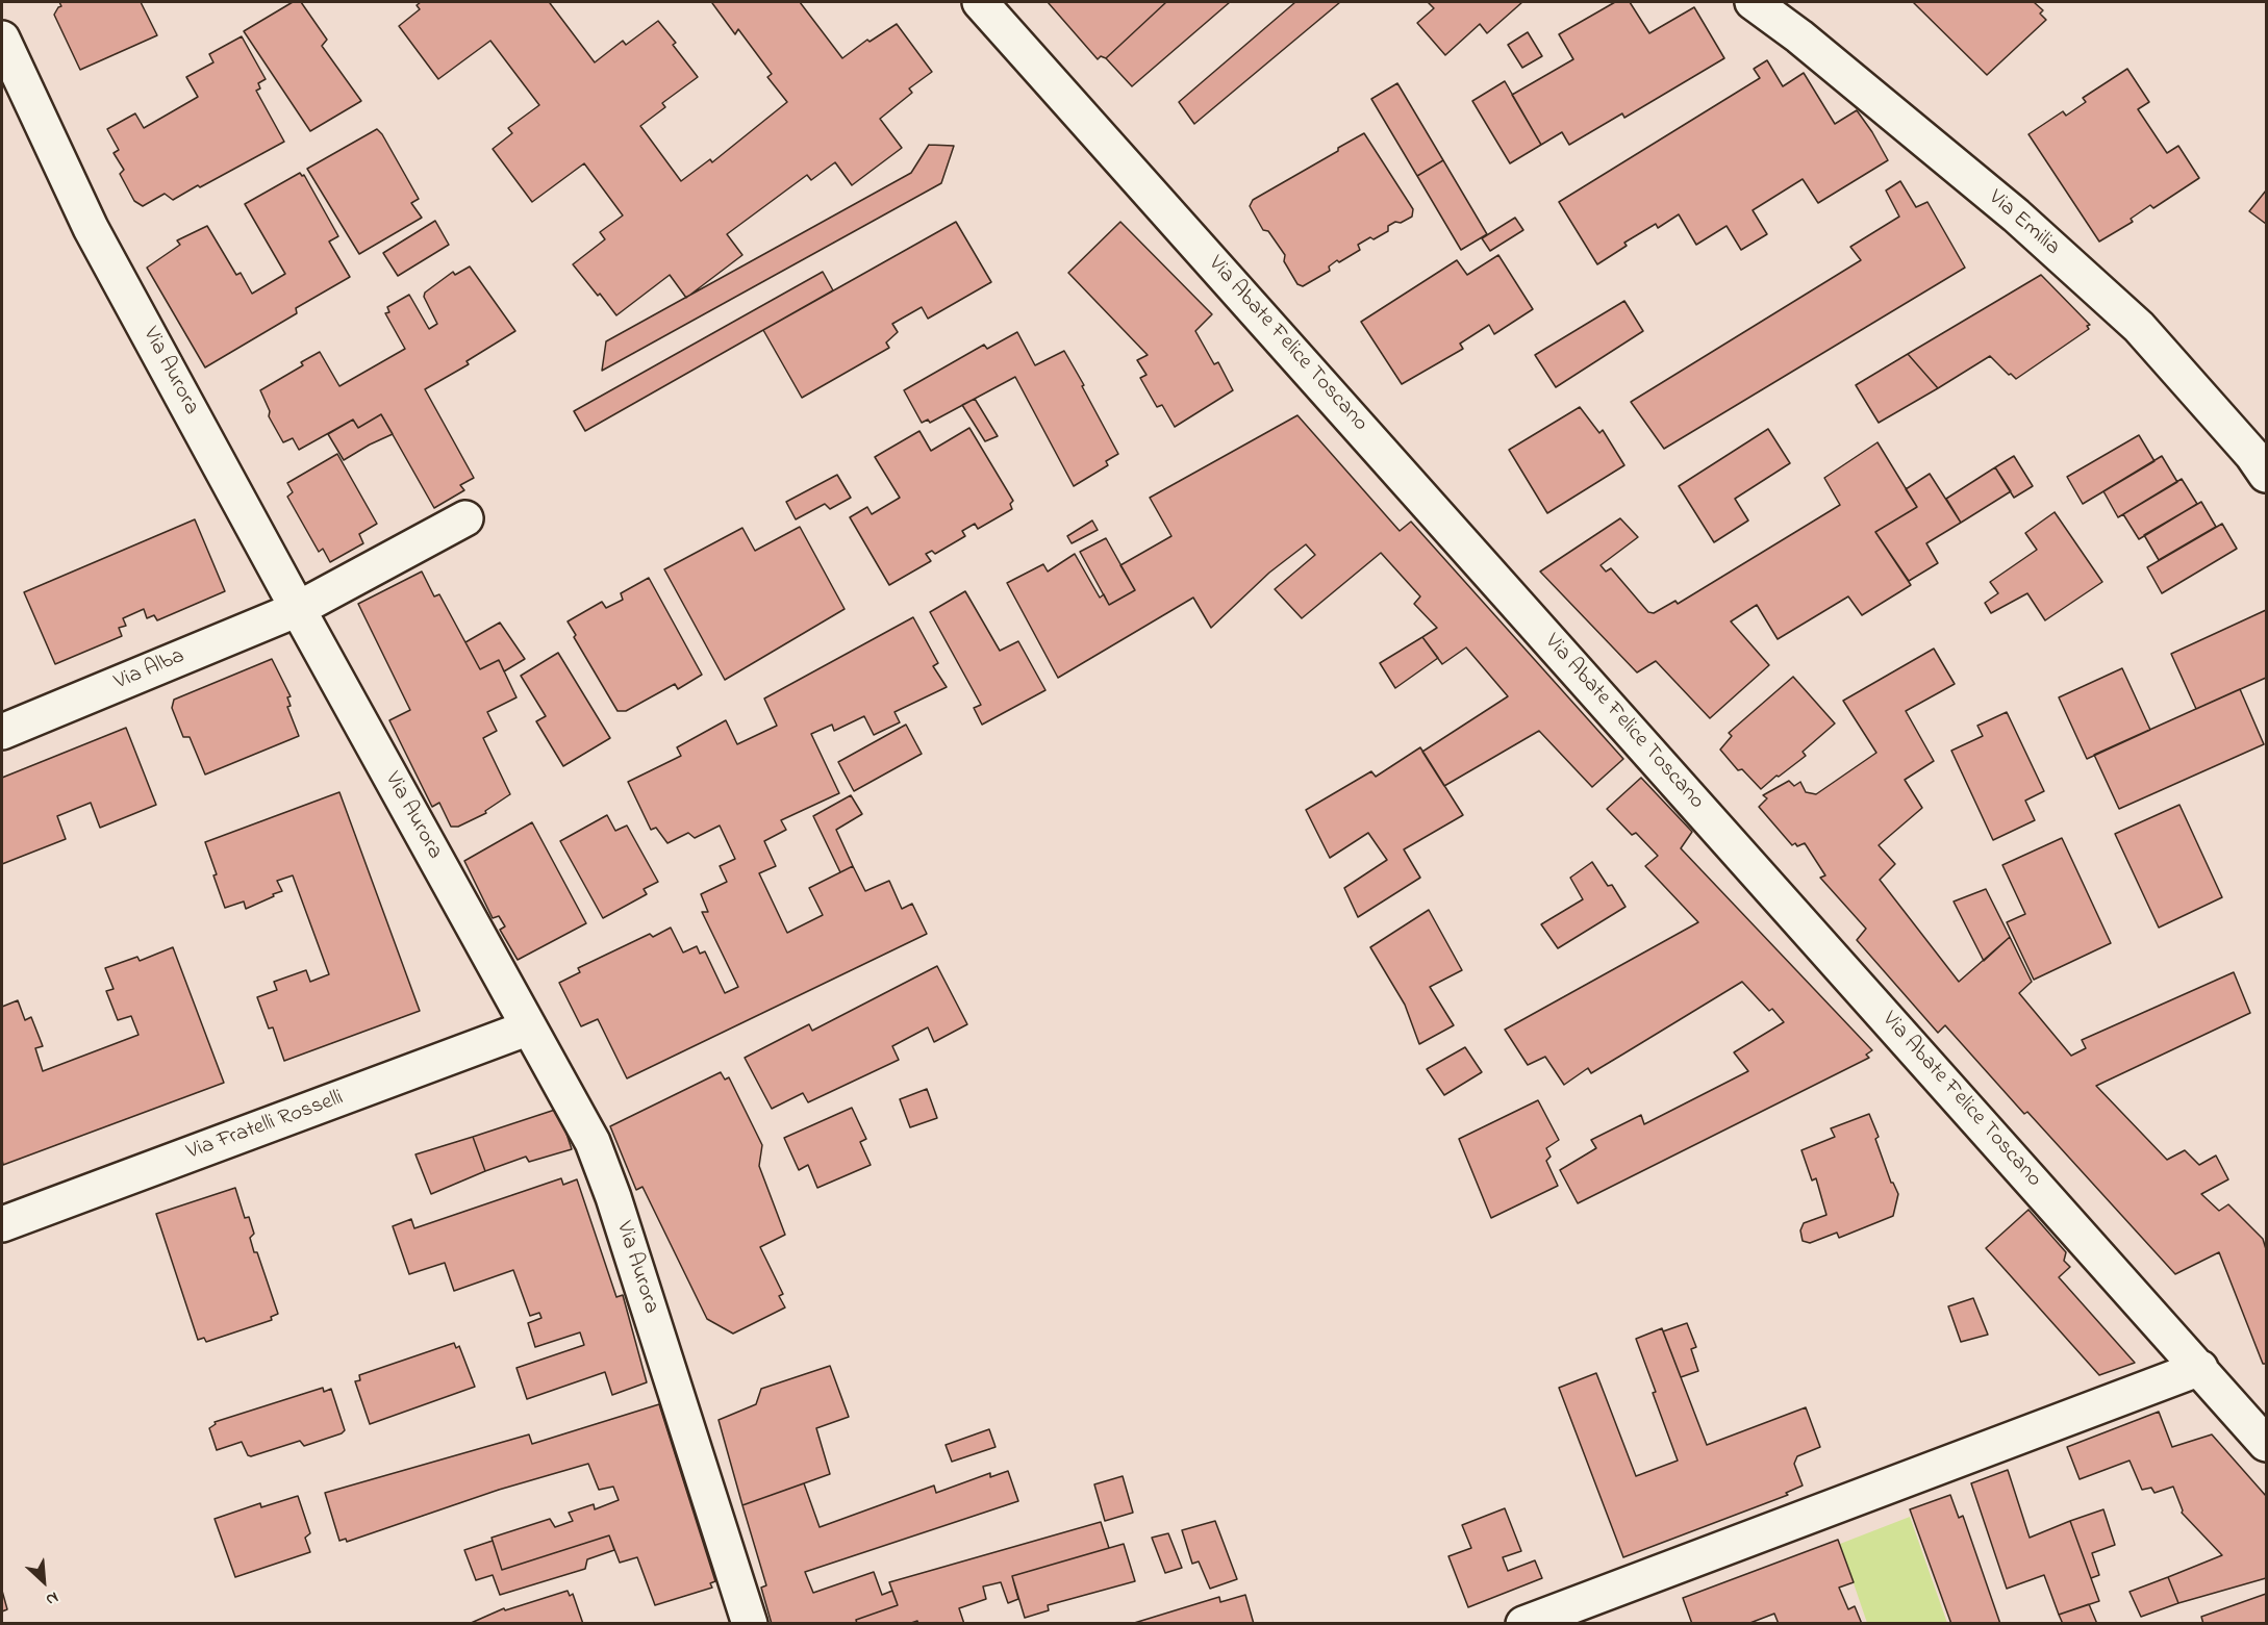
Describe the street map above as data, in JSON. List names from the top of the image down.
{
  "streets": {
    "street": [
      "Via Emilia",
      "Via Abate Felice Toscano",
      "Via Aurora",
      "Via Alba",
      "Via Fratelli Rosselli"
    ]
  },
  "crossings": [
    ["Via Aurora", "Via Alba"],
    ["Via Aurora", "Via Fratelli Rosselli"]
  ],
  "north": "bottom right"
}
